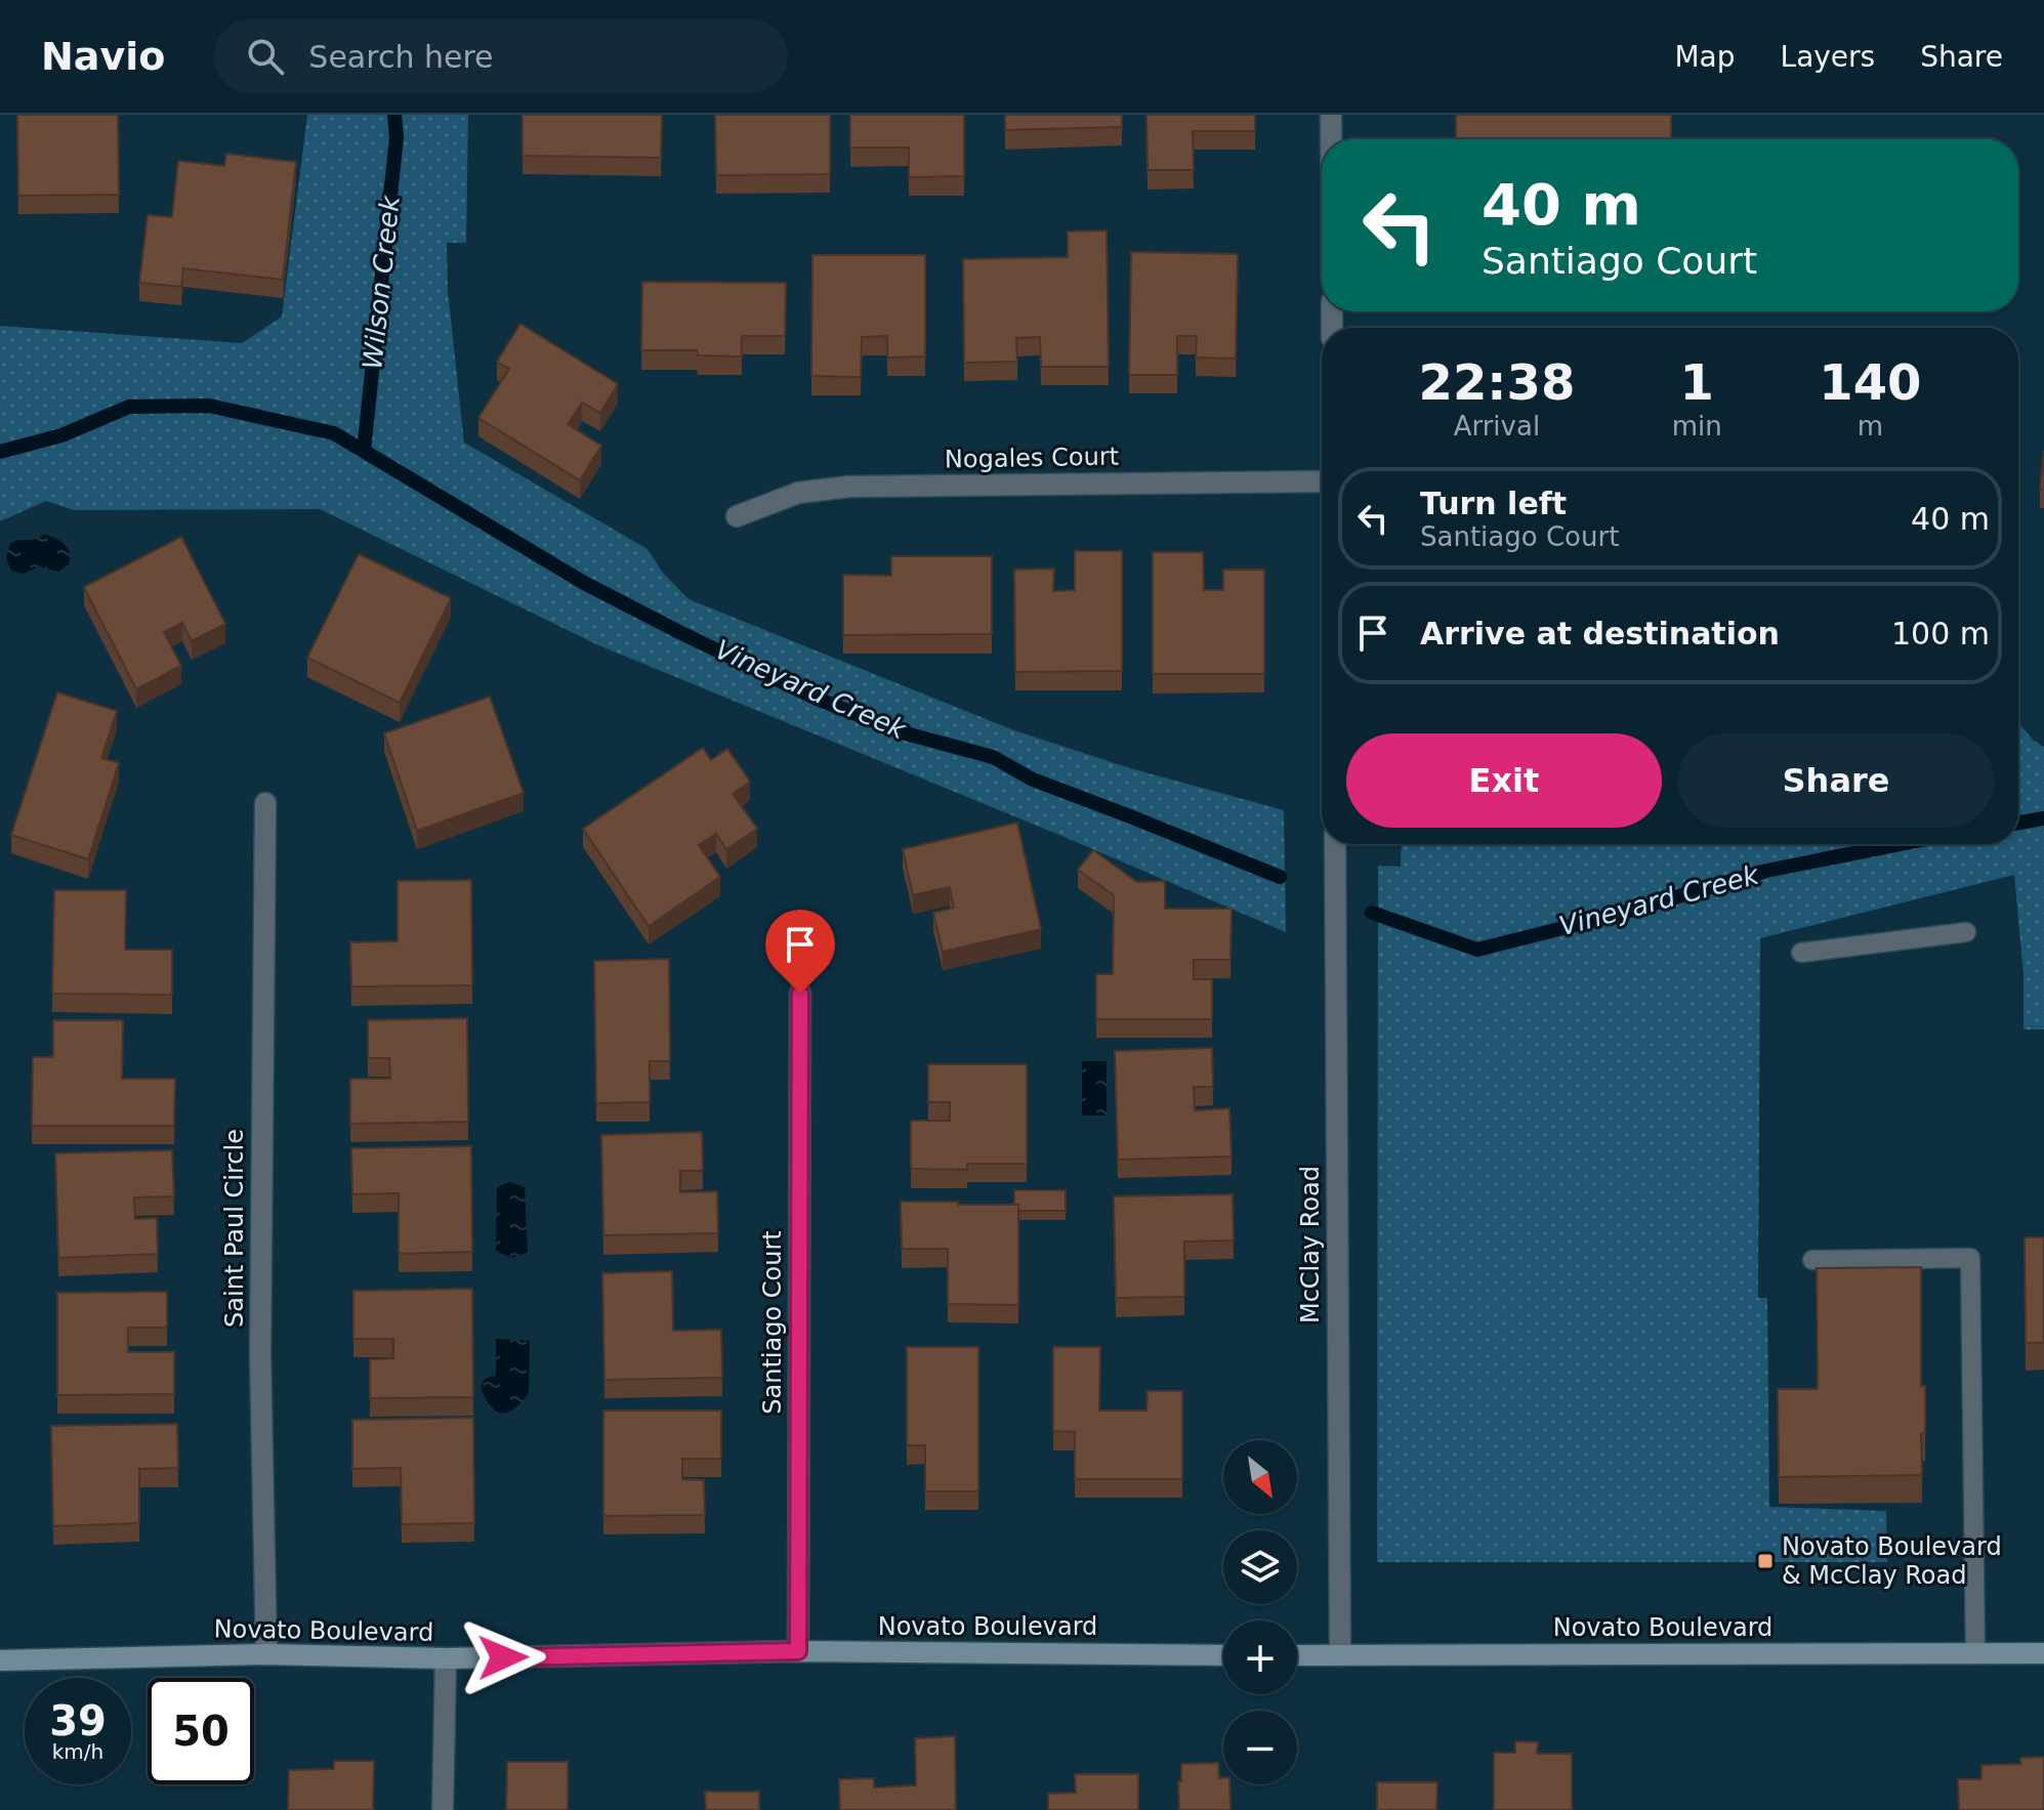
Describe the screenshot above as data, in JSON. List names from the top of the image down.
{
  "streets": {
    "main road": ["Novato Boulevard"],
    "street": [
      "Nogales Court",
      "Saint Paul Circle",
      "McClay Road",
      "Santiago Court"
    ]
  },
  "crossings": [
    ["Saint Paul Circle", "Novato Boulevard"],
    ["McClay Road", "Novato Boulevard"],
    ["Santiago Court", "Novato Boulevard"]
  ],
  "water": ["Wilson Creek", "Vineyard Creek"],
  "places": {
    "transit": ["Novato Boulevard & McClay Road"]
  },
  "north": "bottom right",
  "page": {
    "header": "Navio",
    "search": "Search here",
    "nav": ["Map", "Layers", "Share"],
    "turn": ["40 m", "Santiago Court"],
    "eta": [
      "22:38",
      "Arrival",
      "1",
      "min",
      "140",
      "m"
    ],
    "list": [
      {
        "name": "Turn left",
        "note": "Santiago Court",
        "value": "40 m"
      },
      {
        "name": "Arrive at destination",
        "value": "100 m"
      }
    ],
    "buttons": ["Exit", "Share"],
    "map_buttons": ["+", "−"],
    "speed": "39 km/h",
    "limit": "50"
  }
}
